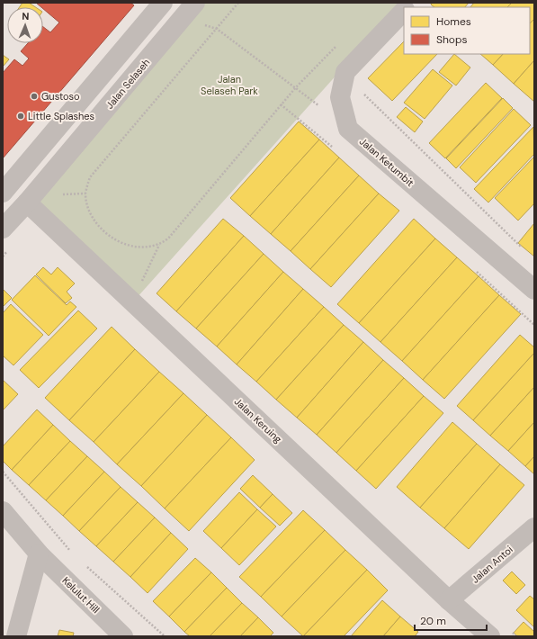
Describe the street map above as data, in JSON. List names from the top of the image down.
{
  "streets": {
    "street": [
      "Jalan Selaseh",
      "Jalan Ketumbit",
      "Jalan Keruing",
      "Jalan Antoi",
      "Kelulut Hill"
    ]
  },
  "crossings": [
    ["Jalan Selaseh", "Jalan Keruing"],
    ["Jalan Keruing", "Jalan Antoi"]
  ],
  "parks": ["Jalan Selaseh Park"],
  "places": ["Gustoso", "Little Splashes"],
  "legend": ["Homes", "Shops"],
  "scale_bar": "20 m",
  "north": "top"
}
